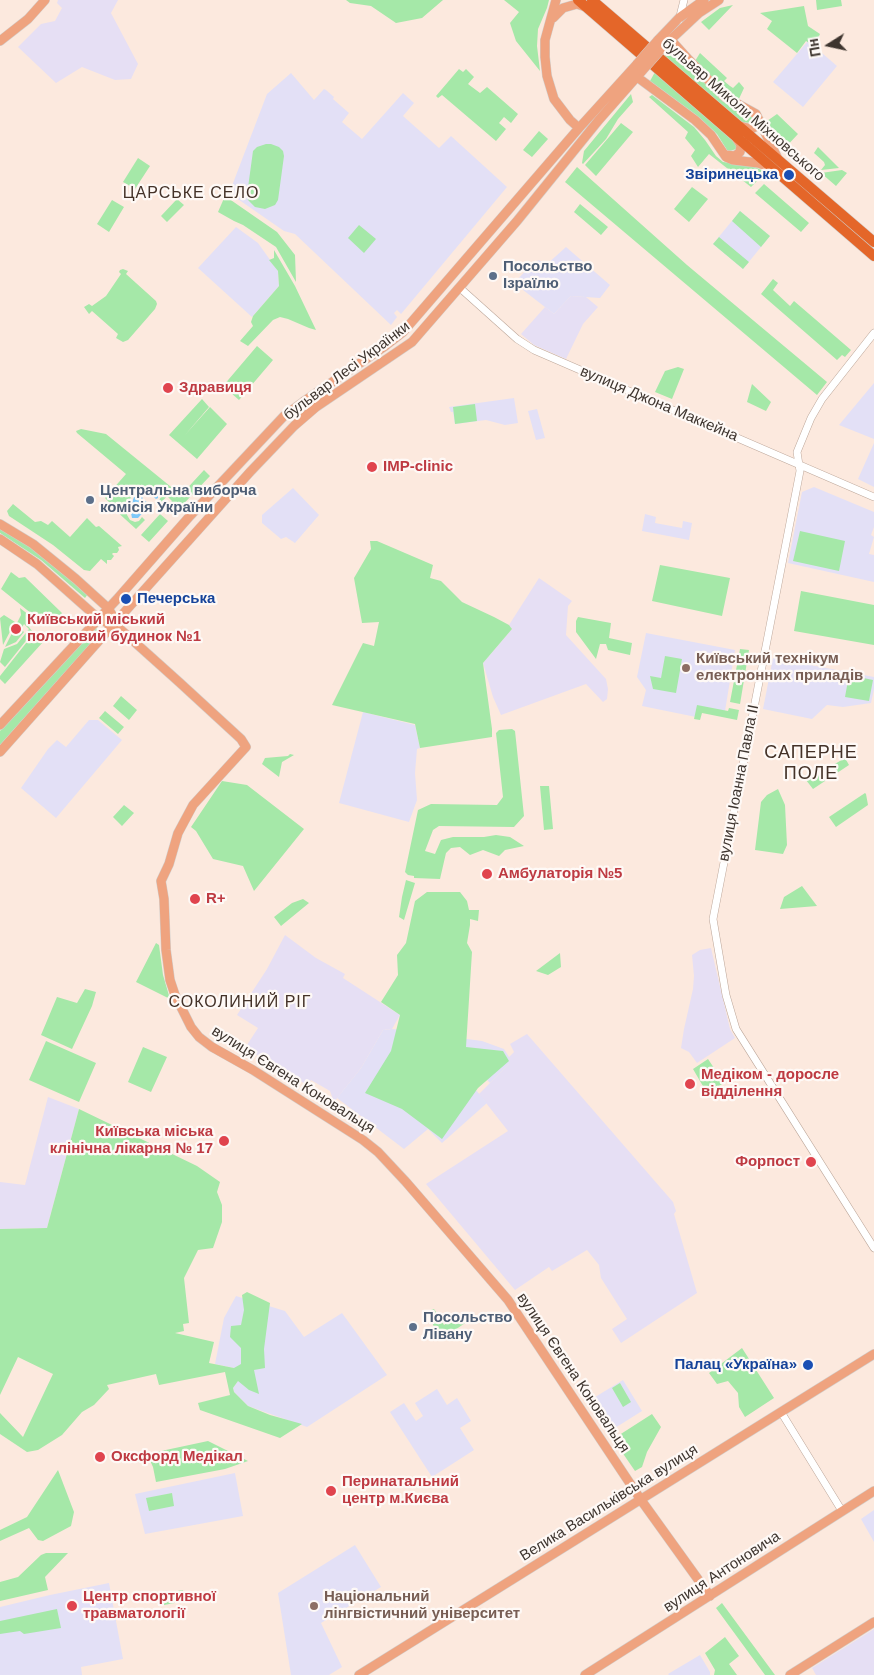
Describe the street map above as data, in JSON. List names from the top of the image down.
{
  "streets": {
    "highway": ["бульвар Миколи Міхновського"],
    "main road": [
      "бульвар Лесі Українки",
      "вулиця Євгена Коновальця",
      "Велика Васильківська вулиця",
      "вулиця Антоновича"
    ],
    "street": ["вулиця Джона Маккейна", "вулиця Іоанна Павла II"]
  },
  "crossings": [
    ["бульвар Лесі Українки", "вулиця Джона Маккейна"],
    ["бульвар Лесі Українки", "вулиця Євгена Коновальця"],
    ["вулиця Джона Маккейна", "вулиця Іоанна Павла II"],
    ["вулиця Євгена Коновальця", "Велика Васильківська вулиця"],
    ["вулиця Євгена Коновальця", "вулиця Антоновича"]
  ],
  "districts": ["ЦАРСЬКЕ СЕЛО", "САПЕРНЕ ПОЛЕ", "СОКОЛИНИЙ РІГ"],
  "places": [
    "Звіринецька",
    "Посольство Ізраїлю",
    "Здравиця",
    "IMP-clinic",
    "Центральна виборча комісія України",
    "Печерська",
    "Київський міський пологовий будинок №1",
    "Київський технікум електронних приладів",
    "Амбулаторія №5",
    "R+",
    "Медіком - доросле відділення",
    "Київська міська клінічна лікарня № 17",
    "Форпост",
    "Посольство Лівану",
    "Палац «Україна»",
    "Оксфорд Медікал",
    "Перинатальний центр м.Києва",
    "Центр спортивної травматології",
    "Національний лінгвістичний університет"
  ],
  "north": "left"
}
